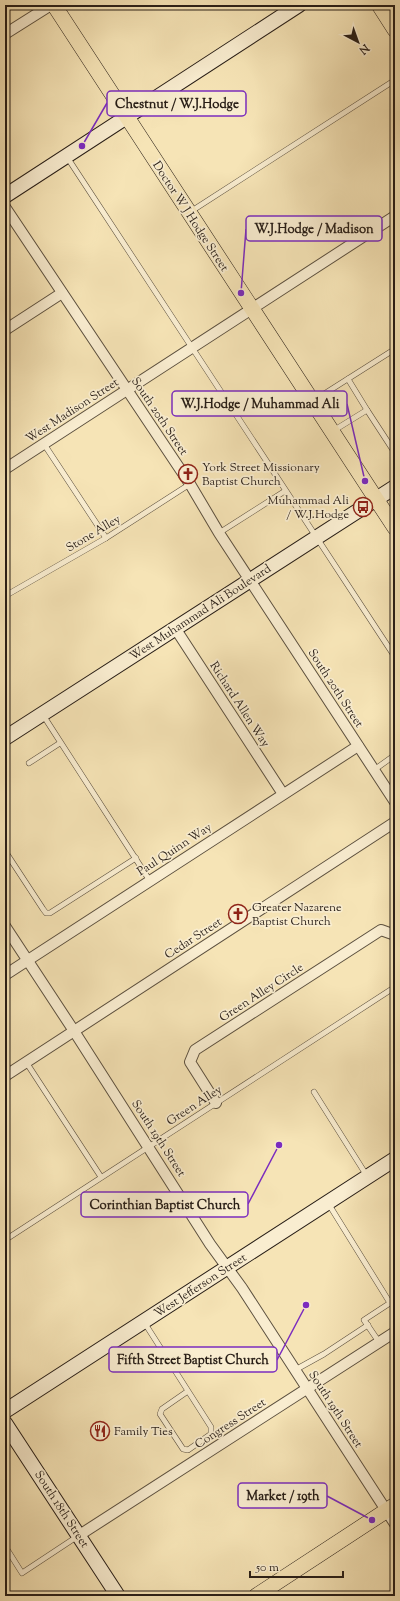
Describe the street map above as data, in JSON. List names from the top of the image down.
{
  "streets": {
    "main road": [
      "Doctor W J Hodge Street",
      "West Muhammad Ali Boulevard",
      "West Jefferson Street",
      "South 18th Street"
    ],
    "street": [
      "West Madison Street",
      "South 20th Street",
      "Richard Allen Way",
      "Paul Quinn Way",
      "Cedar Street",
      "Green Alley Circle",
      "South 19th Street",
      "Congress Street"
    ],
    "lane": ["Stone Alley", "Green Alley"]
  },
  "crossings": [
    ["Doctor W J Hodge Street", "West Madison Street"],
    ["Doctor W J Hodge Street", "West Muhammad Ali Boulevard"],
    ["West Madison Street", "South 20th Street"],
    ["South 20th Street", "Stone Alley"],
    ["South 20th Street", "West Muhammad Ali Boulevard"],
    ["South 20th Street", "Paul Quinn Way"],
    ["West Muhammad Ali Boulevard", "Richard Allen Way"],
    ["Richard Allen Way", "Paul Quinn Way"],
    ["Paul Quinn Way", "South 19th Street"],
    ["Cedar Street", "South 19th Street"],
    ["Green Alley Circle", "Green Alley"],
    ["Green Alley", "South 19th Street"],
    ["South 19th Street", "West Jefferson Street"],
    ["South 19th Street", "Congress Street"],
    ["Congress Street", "South 18th Street"]
  ],
  "places": {
    "other": [
      "Chestnut / W.J.Hodge",
      "W.J.Hodge / Madison",
      "W.J.Hodge / Muhammad Ali",
      "Corinthian Baptist Church",
      "Fifth Street Baptist Church",
      "Market / 19th"
    ],
    "church": ["York Street Missionary Baptist Church", "Greater Nazarene Baptist Church"],
    "bus stop": ["Muhammad Ali / W.J.Hodge"],
    "restaurant": ["Family Ties"]
  },
  "scale_bar": "50 m",
  "north": "bottom right"
}
